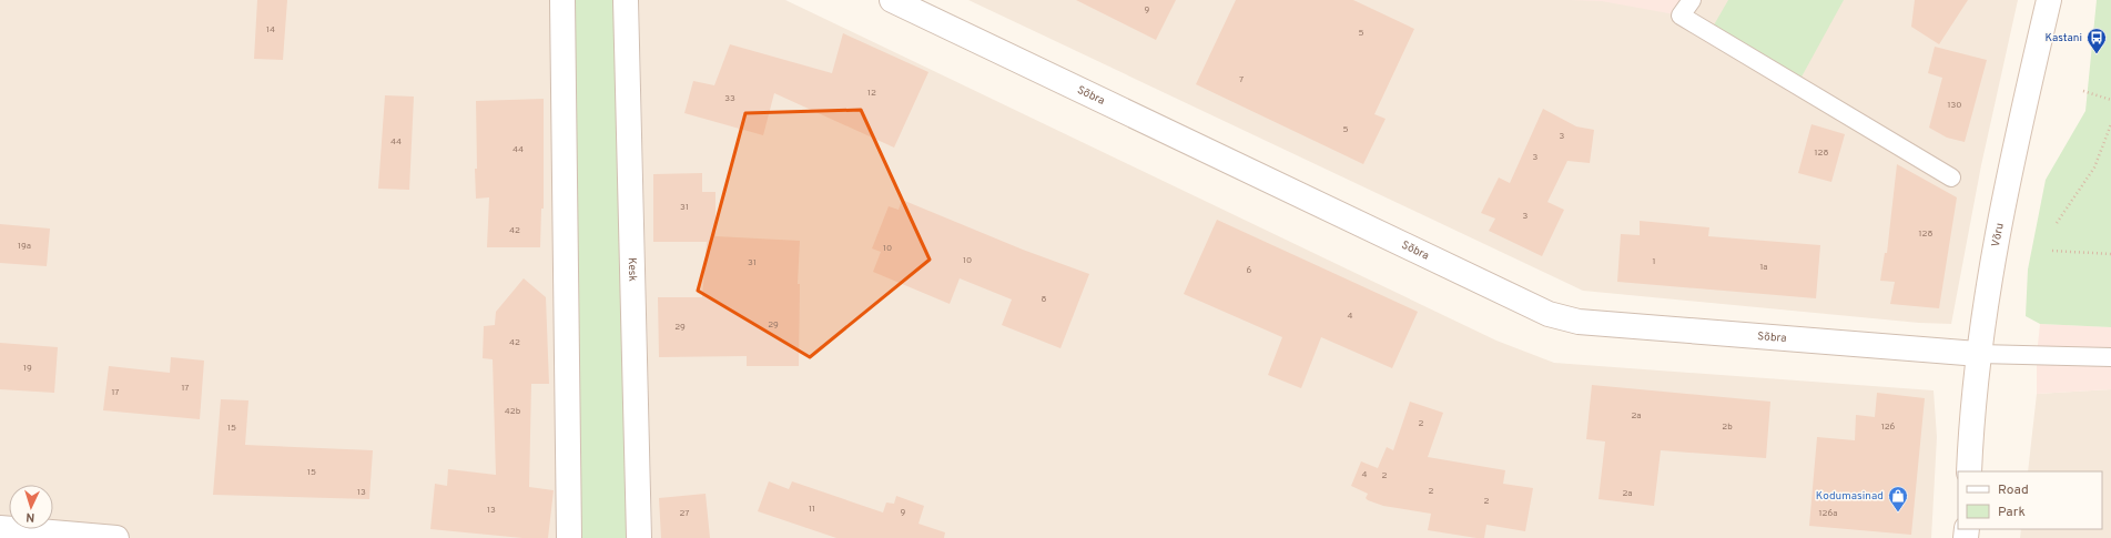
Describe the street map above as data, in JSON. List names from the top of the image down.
{
  "streets": {
    "street": ["Sõbra", "Võru", "Kesk"]
  },
  "crossings": [
    ["Sõbra", "Võru"]
  ],
  "places": {
    "bus stop": ["Kastani"],
    "shop": ["Kodumasinad"]
  },
  "house_numbers": [
    "9",
    "14",
    "5",
    "7",
    "12",
    "33",
    "130",
    "5",
    "3",
    "44",
    "44",
    "128",
    "3",
    "31",
    "3",
    "42",
    "128",
    "19a",
    "10",
    "10",
    "1",
    "31",
    "1a",
    "6",
    "8",
    "4",
    "29",
    "29",
    "42",
    "19",
    "17",
    "17",
    "42b",
    "2a",
    "2",
    "2b",
    "126",
    "15",
    "15",
    "4",
    "2",
    "2",
    "13",
    "2a",
    "2",
    "11",
    "13",
    "9",
    "27",
    "126a"
  ],
  "legend": ["Road", "Park"],
  "north": "bottom"
}
